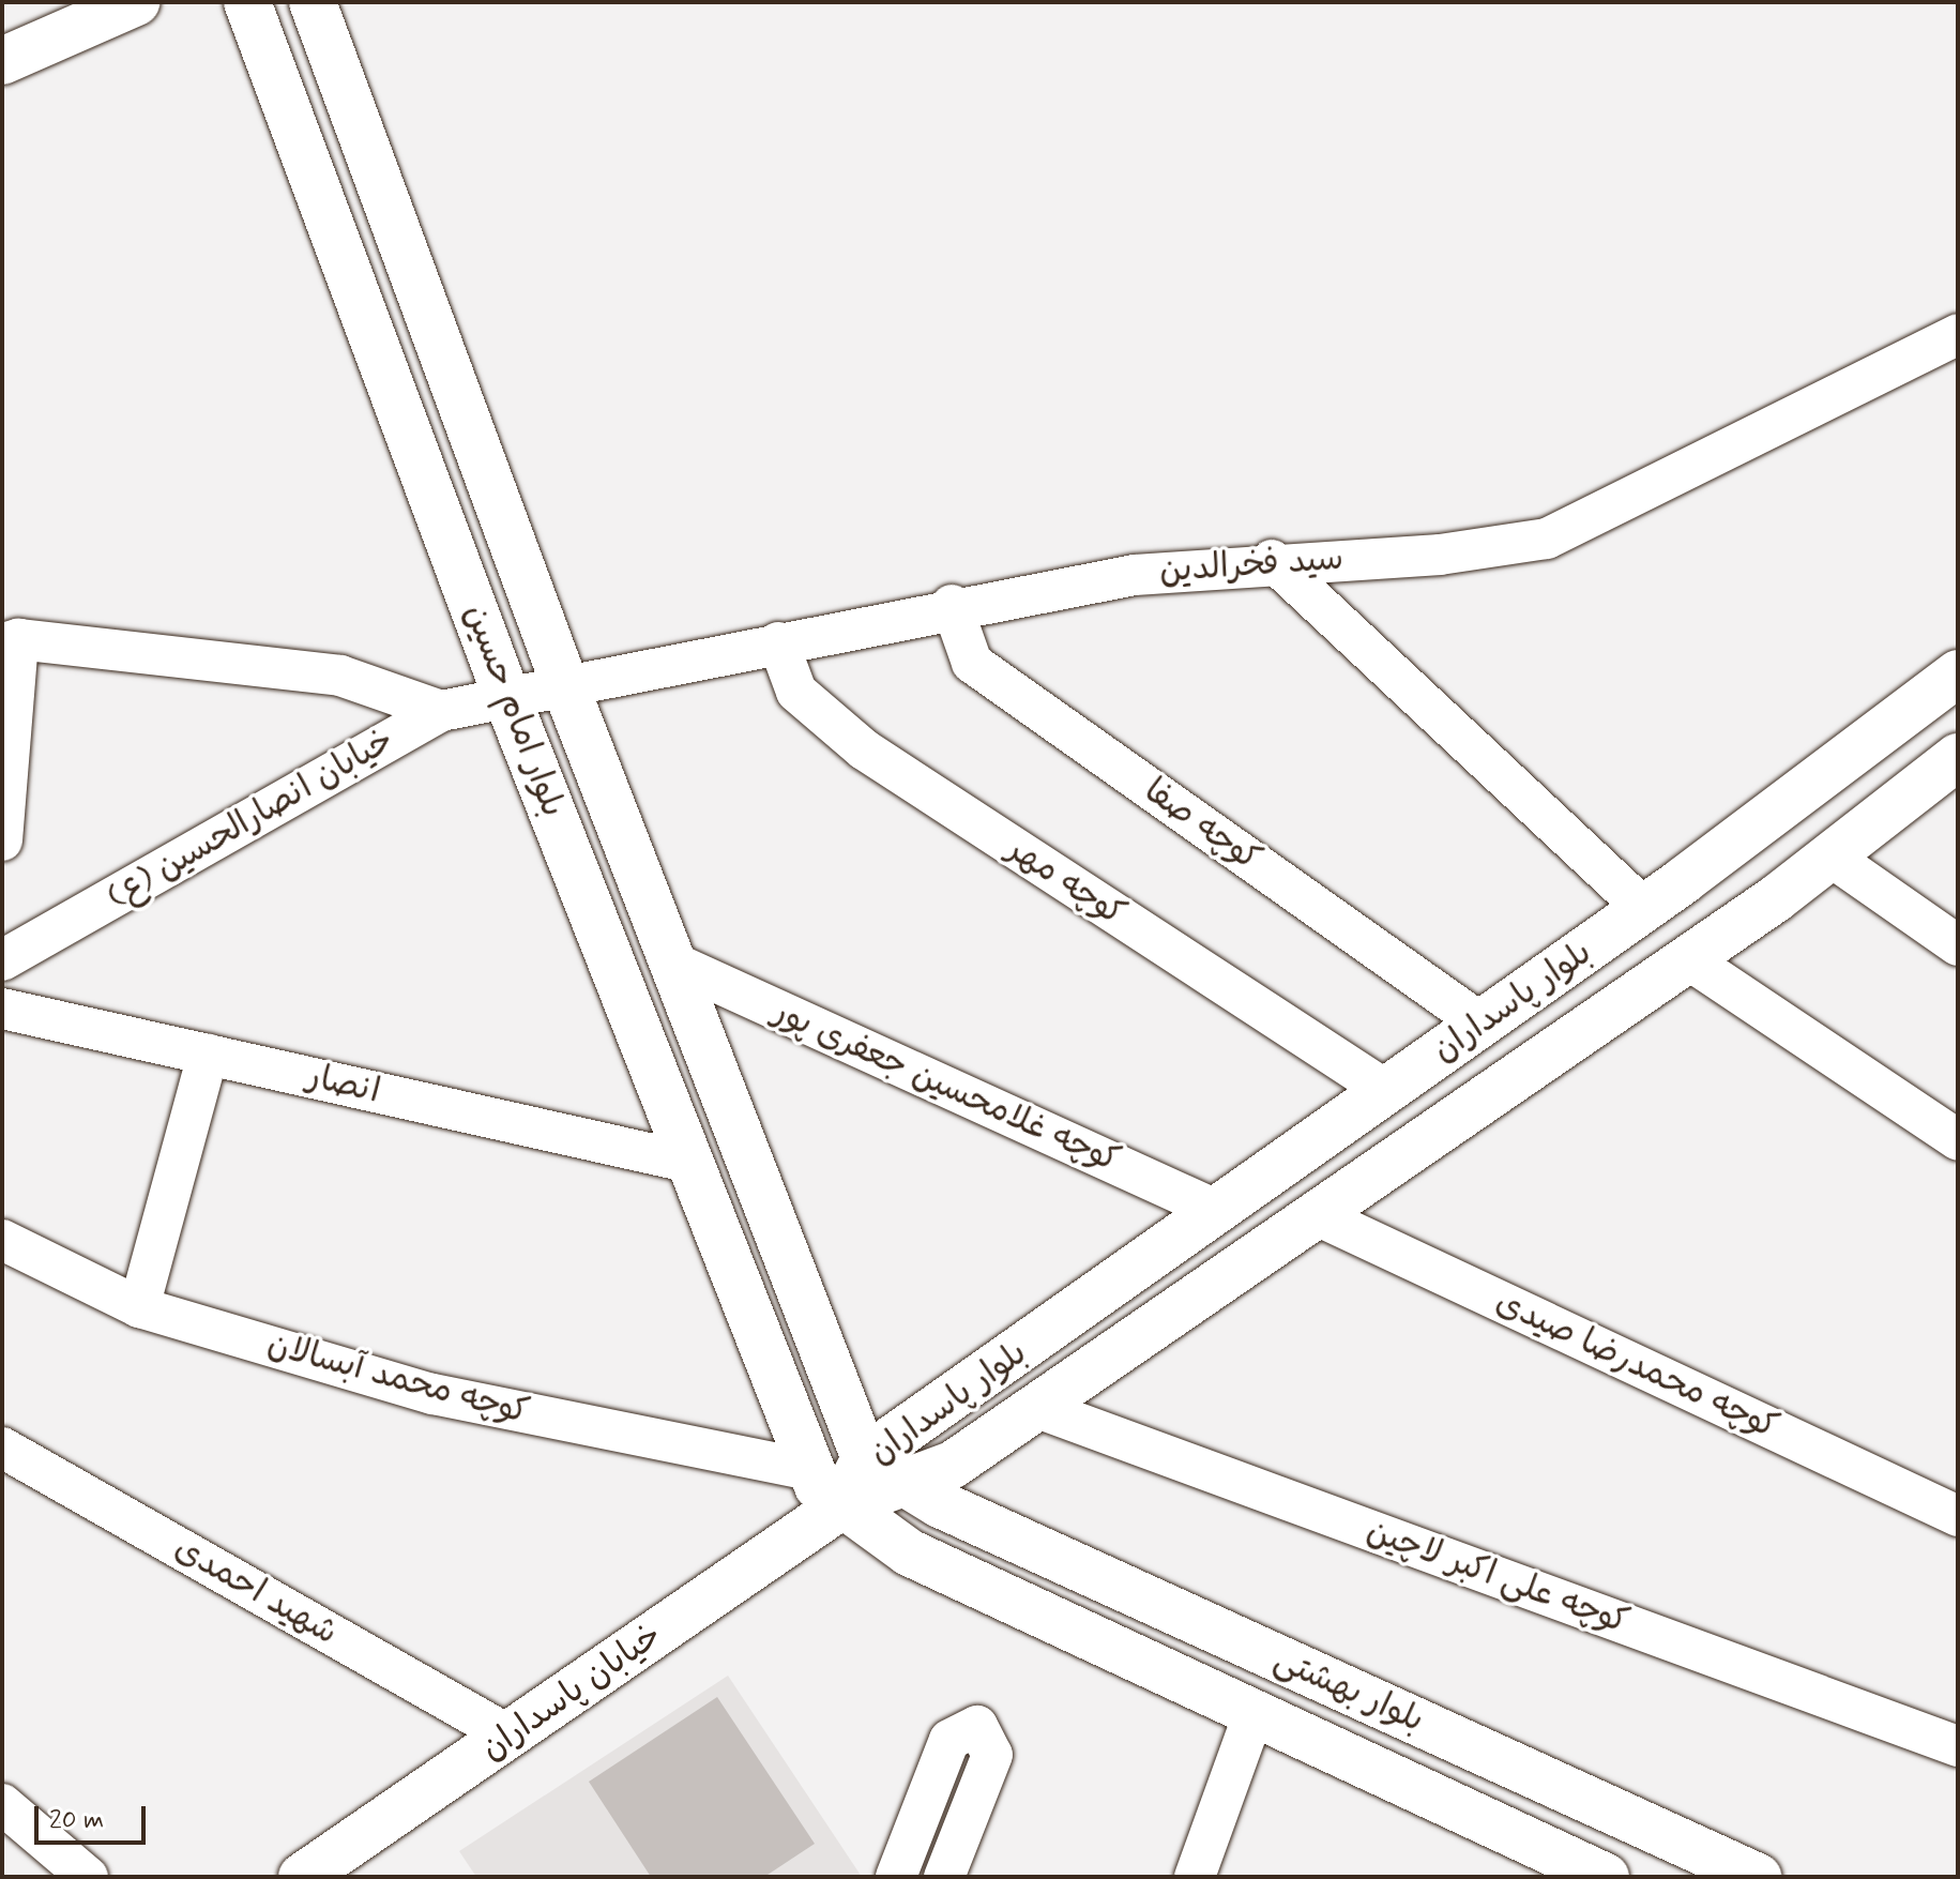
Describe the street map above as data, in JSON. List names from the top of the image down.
{
  "streets": {
    "main road": [
      "بلوار امام حسین",
      "بلوار پاسداران",
      "بلوار بهشتی",
      "خیابان پاسداران"
    ],
    "street": [
      "سید فخرالدین",
      "خیابان انصارالحسین (ع)",
      "کوچه صفا",
      "کوچه مهر",
      "انصار",
      "کوچه غلامحسین جعفری پور",
      "کوچه محمدرضا صیدی",
      "کوچه محمد آبسالان",
      "کوچه علی اکبر لاچین",
      "شهید احمدی"
    ]
  },
  "crossings": [
    ["سید فخرالدین", "بلوار امام حسین"],
    ["سید فخرالدین", "خیابان انصارالحسین (ع)"],
    ["سید فخرالدین", "کوچه صفا"],
    ["سید فخرالدین", "کوچه مهر"],
    ["بلوار امام حسین", "خیابان انصارالحسین (ع)"],
    ["بلوار امام حسین", "بلوار پاسداران"],
    ["بلوار امام حسین", "انصار"],
    ["بلوار امام حسین", "کوچه غلامحسین جعفری پور"],
    ["بلوار امام حسین", "کوچه محمد آبسالان"],
    ["بلوار امام حسین", "بلوار بهشتی"],
    ["بلوار امام حسین", "خیابان پاسداران"],
    ["کوچه صفا", "بلوار پاسداران"],
    ["کوچه مهر", "بلوار پاسداران"],
    ["بلوار پاسداران", "کوچه غلامحسین جعفری پور"],
    ["بلوار پاسداران", "کوچه محمدرضا صیدی"],
    ["بلوار پاسداران", "کوچه علی اکبر لاچین"],
    ["بلوار پاسداران", "بلوار بهشتی"],
    ["بلوار پاسداران", "خیابان پاسداران"],
    ["شهید احمدی", "خیابان پاسداران"],
    ["بلوار بهشتی", "خیابان پاسداران"]
  ],
  "scale_bar": "20 m"
}
